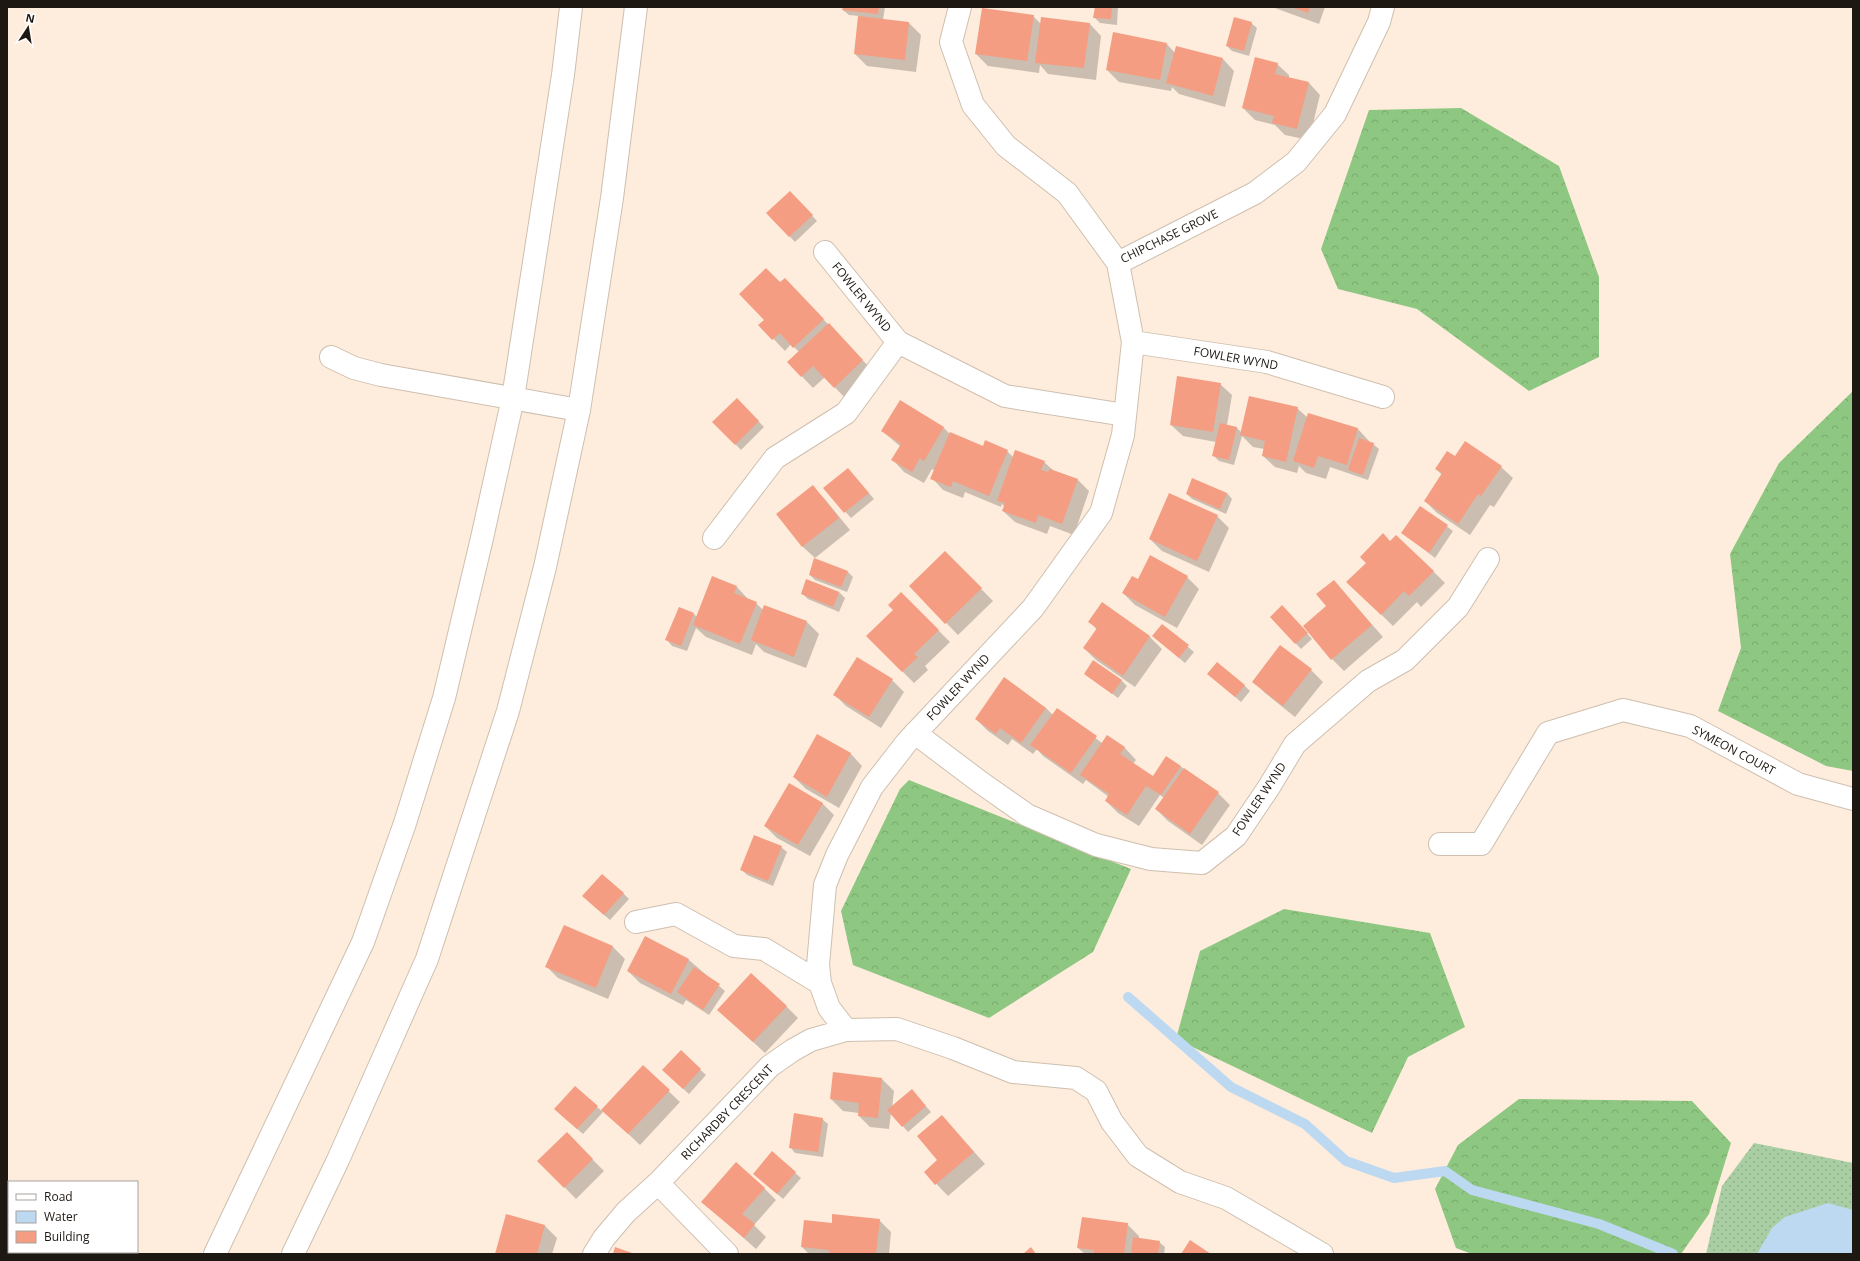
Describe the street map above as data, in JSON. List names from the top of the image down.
{
  "streets": {
    "main road": [
      "CHIPCHASE GROVE",
      "FOWLER WYND",
      "SYMEON COURT",
      "RICHARDBY CRESCENT"
    ]
  },
  "crossings": [
    ["CHIPCHASE GROVE", "FOWLER WYND"]
  ],
  "legend": ["Road", "Water", "Building"],
  "north": "top"
}
